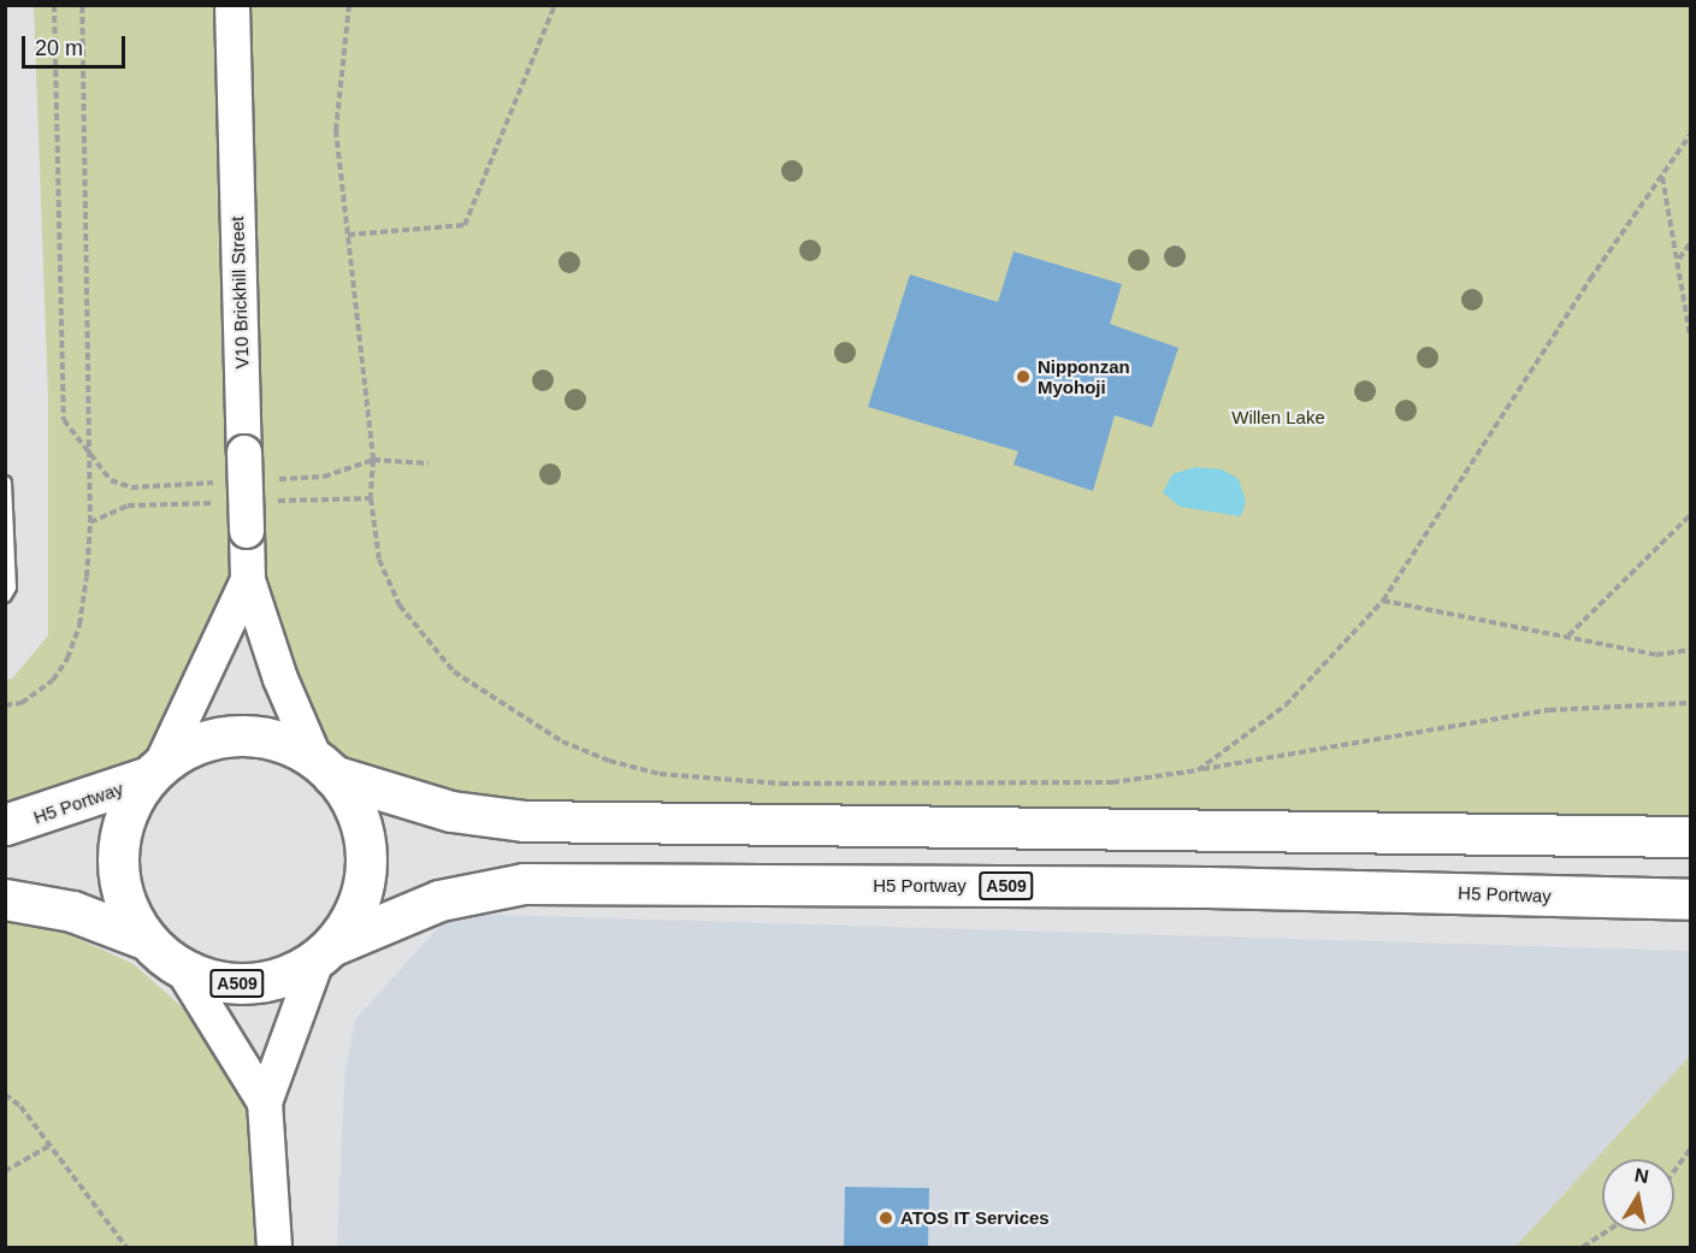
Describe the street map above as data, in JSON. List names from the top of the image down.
{
  "streets": {
    "main road": ["H5 Portway", "A509"],
    "street": ["V10 Brickhill Street"]
  },
  "crossings": [
    ["V10 Brickhill Street", "H5 Portway"],
    ["V10 Brickhill Street", "A509"],
    ["H5 Portway", "A509"]
  ],
  "parks": ["Willen Lake"],
  "places": ["Nipponzan Myohoji", "ATOS IT Services"],
  "scale_bar": "20 m",
  "north": "top"
}
